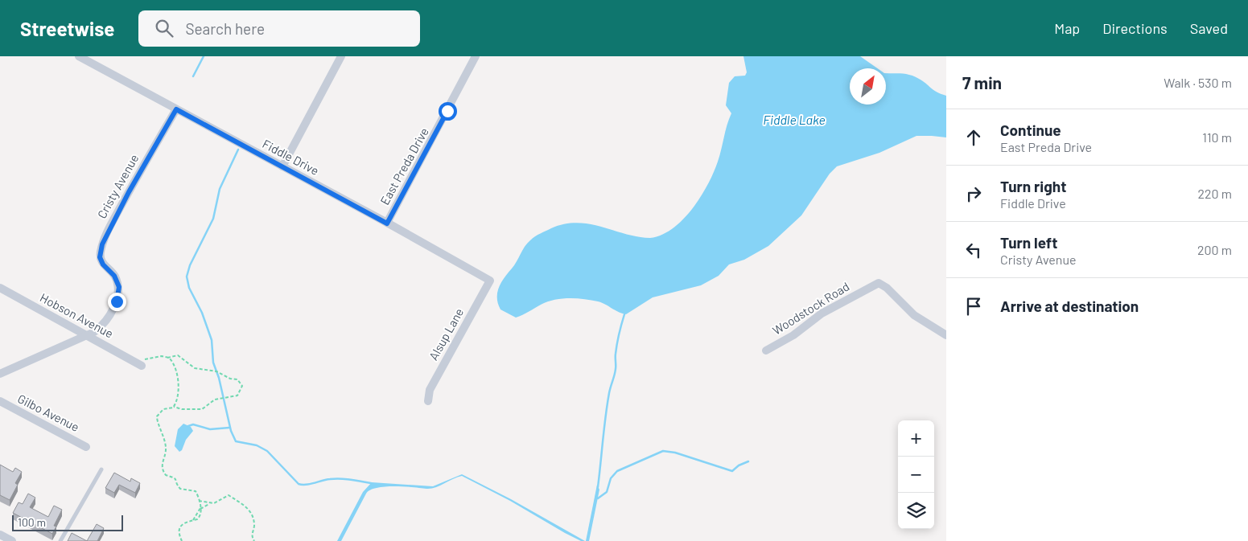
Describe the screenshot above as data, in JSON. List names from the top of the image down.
{
  "streets": {
    "street": [
      "Fiddle Drive",
      "East Preda Drive",
      "Cristy Avenue",
      "Woodstock Road",
      "Hobson Avenue",
      "Alsup Lane",
      "Gilbo Avenue"
    ]
  },
  "crossings": [
    ["Fiddle Drive", "East Preda Drive"],
    ["Fiddle Drive", "Cristy Avenue"],
    ["Fiddle Drive", "Alsup Lane"],
    ["Cristy Avenue", "Hobson Avenue"]
  ],
  "water": ["Fiddle Lake"],
  "scale_bar": "100 m",
  "north": "top right",
  "page": {
    "header": "Streetwise",
    "search": "Search here",
    "nav": ["Map", "Directions", "Saved"],
    "heading": ["7 min", "Walk · 530 m"],
    "list": [
      ["Continue", "East Preda Drive", "110 m"],
      ["Turn right", "Fiddle Drive", "220 m"],
      ["Turn left", "Cristy Avenue", "200 m"],
      "Arrive at destination"
    ],
    "map_buttons": ["+", "−"],
    "scale": "100 m"
  }
}
